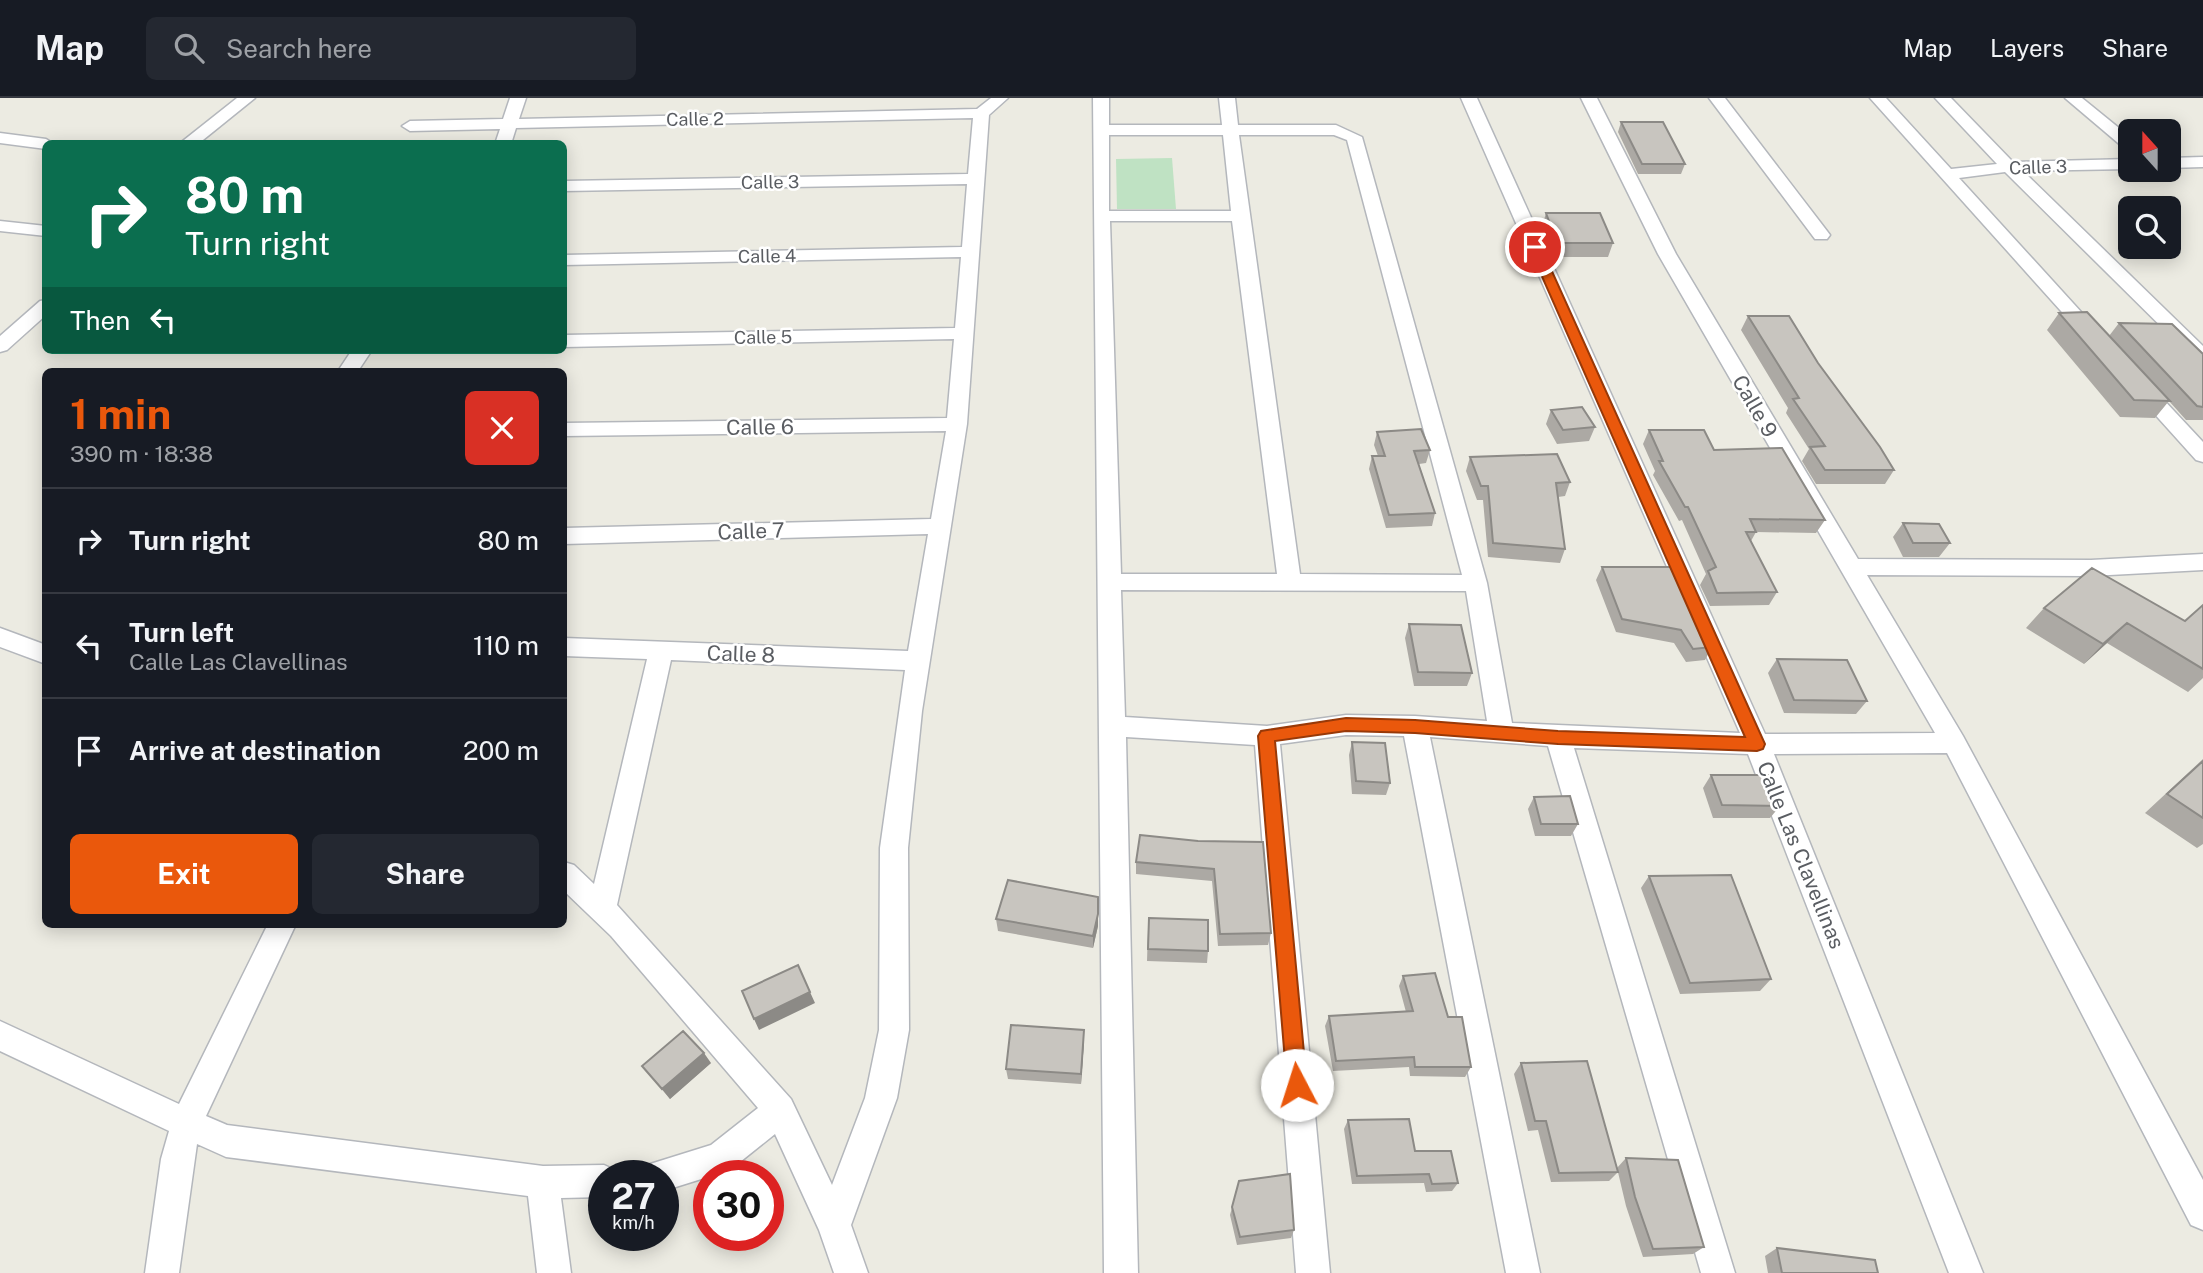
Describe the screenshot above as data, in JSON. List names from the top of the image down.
{
  "streets": {
    "street": [
      "Calle 2",
      "Calle 3",
      "Calle 4",
      "Calle 5",
      "Calle 9",
      "Calle 6",
      "Calle 7",
      "Calle 8",
      "Calle Las Clavellinas"
    ]
  },
  "north": "top",
  "page": {
    "header": "Map",
    "search": "Search here",
    "nav": ["Map", "Layers", "Share"],
    "turn": ["80 m", "Turn right"],
    "then": "Then",
    "heading": ["1 min", "390 m · 18:38"],
    "list": [
      {
        "name": "Turn right",
        "value": "80 m"
      },
      {
        "name": "Turn left",
        "note": "Calle Las Clavellinas",
        "value": "110 m"
      },
      {
        "name": "Arrive at destination",
        "value": "200 m"
      }
    ],
    "buttons": ["Exit", "Share"],
    "speed": "27 km/h",
    "limit": "30"
  }
}
